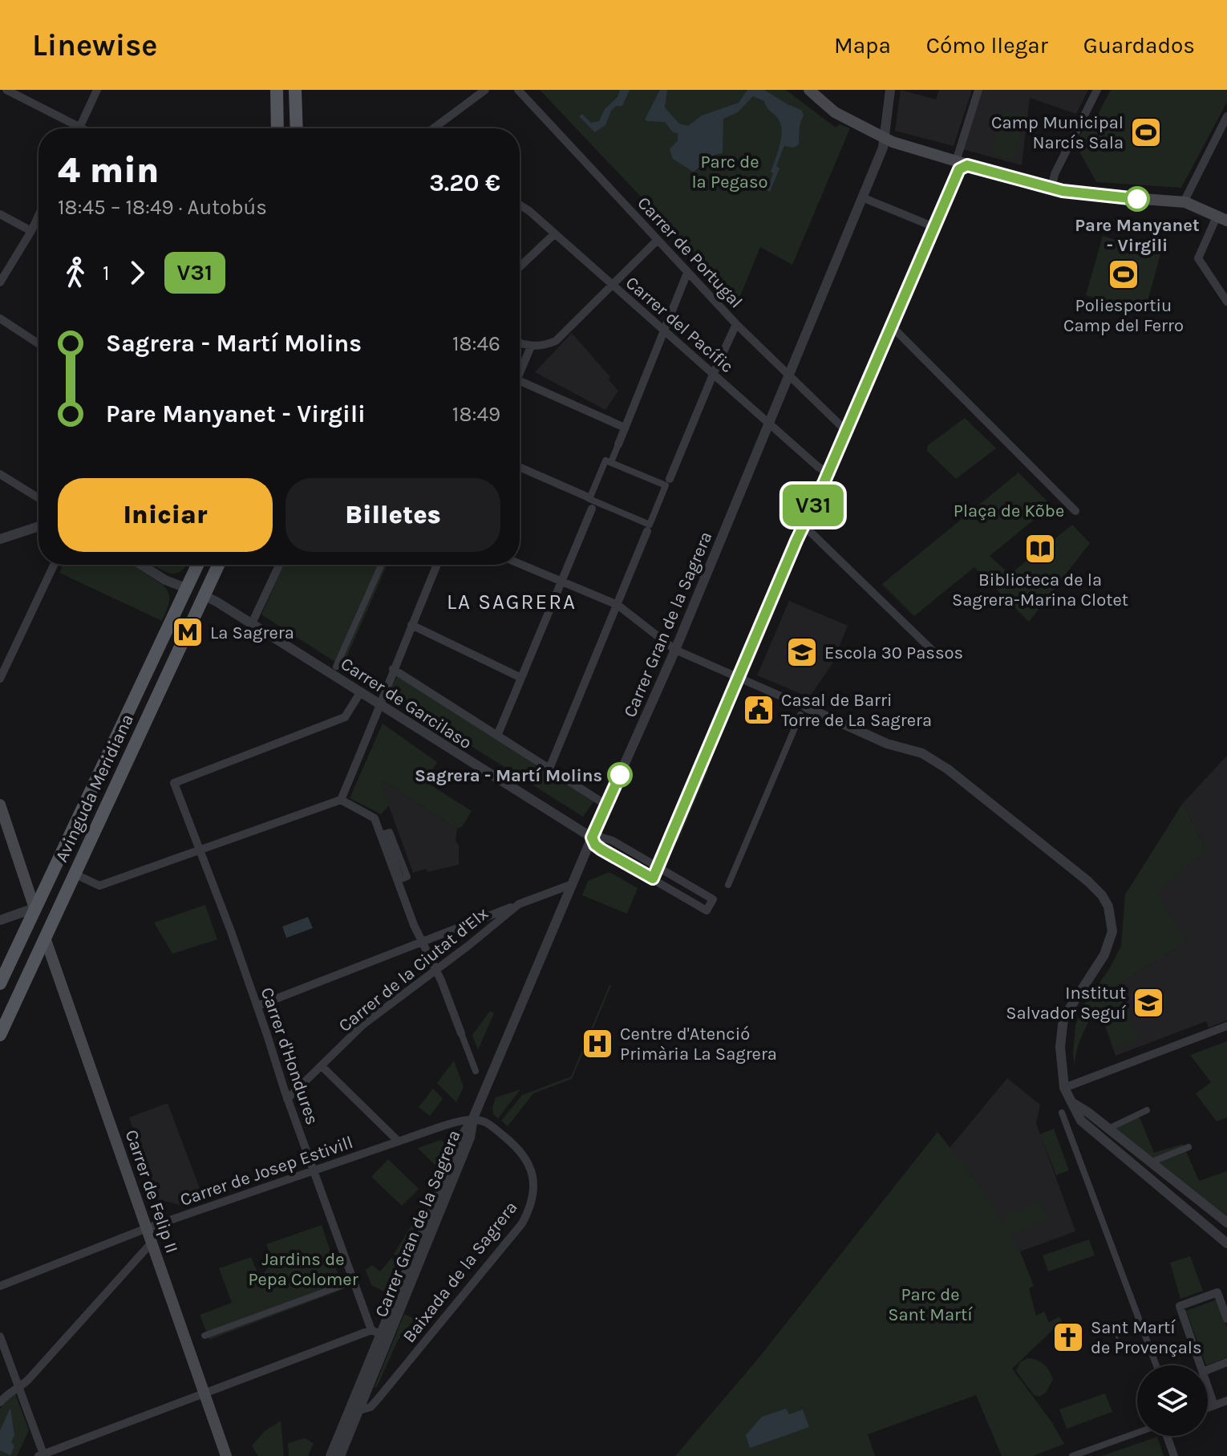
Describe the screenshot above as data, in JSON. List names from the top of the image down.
{
  "streets": {
    "main road": ["Avinguda Meridiana", "Carrer de Felip II"],
    "street": [
      "Carrer de Portugal",
      "Carrer del Pacífic",
      "Carrer Gran de la Sagrera",
      "Carrer de Garcilaso",
      "Carrer de la Ciutat d'Elx",
      "Carrer d'Hondures",
      "Carrer de Josep Estivill",
      "Baixada de la Sagrera"
    ]
  },
  "crossings": [
    ["Carrer de Portugal", "Carrer Gran de la Sagrera"],
    ["Carrer del Pacífic", "Carrer Gran de la Sagrera"],
    ["Carrer Gran de la Sagrera", "Carrer de Garcilaso"],
    ["Carrer Gran de la Sagrera", "Carrer de la Ciutat d'Elx"],
    ["Carrer Gran de la Sagrera", "Carrer d'Hondures"],
    ["Carrer Gran de la Sagrera", "Carrer de Josep Estivill"],
    ["Carrer Gran de la Sagrera", "Baixada de la Sagrera"],
    ["Carrer de Garcilaso", "Avinguda Meridiana"],
    ["Carrer de Garcilaso", "Carrer d'Hondures"],
    ["Avinguda Meridiana", "Carrer de Felip II"],
    ["Carrer de la Ciutat d'Elx", "Carrer d'Hondures"],
    ["Carrer d'Hondures", "Carrer de Josep Estivill"],
    ["Carrer de Josep Estivill", "Carrer de Felip II"],
    ["Carrer de Josep Estivill", "Baixada de la Sagrera"]
  ],
  "districts": ["LA SAGRERA"],
  "parks": [
    "Parc de la Pegaso",
    "Plaça de Kõbe",
    "Jardins de Pepa Colomer",
    "Parc de Sant Martí"
  ],
  "places": {
    "sports": ["Camp Municipal Narcís Sala", "Poliesportiu Camp del Ferro"],
    "other": ["Pare Manyanet - Virgili", "Sagrera - Martí Molins"],
    "library": ["Biblioteca de la Sagrera-Marina Clotet"],
    "metro station": ["La Sagrera"],
    "school or university": ["Escola 30 Passos", "Institut Salvador Seguí"],
    "public building": ["Casal de Barri Torre de La Sagrera"],
    "hospital": ["Centre d'Atenció Primària La Sagrera"],
    "church": ["Sant Martí de Provençals"]
  },
  "lines": ["bus line V31"],
  "page": {
    "header": "Linewise",
    "nav": ["Mapa", "Cómo llegar", "Guardados"],
    "on_map": "V31",
    "heading": ["4 min", "18:45 – 18:49 · Autobús", "3.20 €"],
    "legs": ["1", "V31"],
    "list": [
      {
        "name": "Sagrera - Martí Molins",
        "value": "18:46"
      },
      {
        "name": "Pare Manyanet - Virgili",
        "value": "18:49"
      }
    ],
    "buttons": ["Iniciar", "Billetes"]
  }
}
